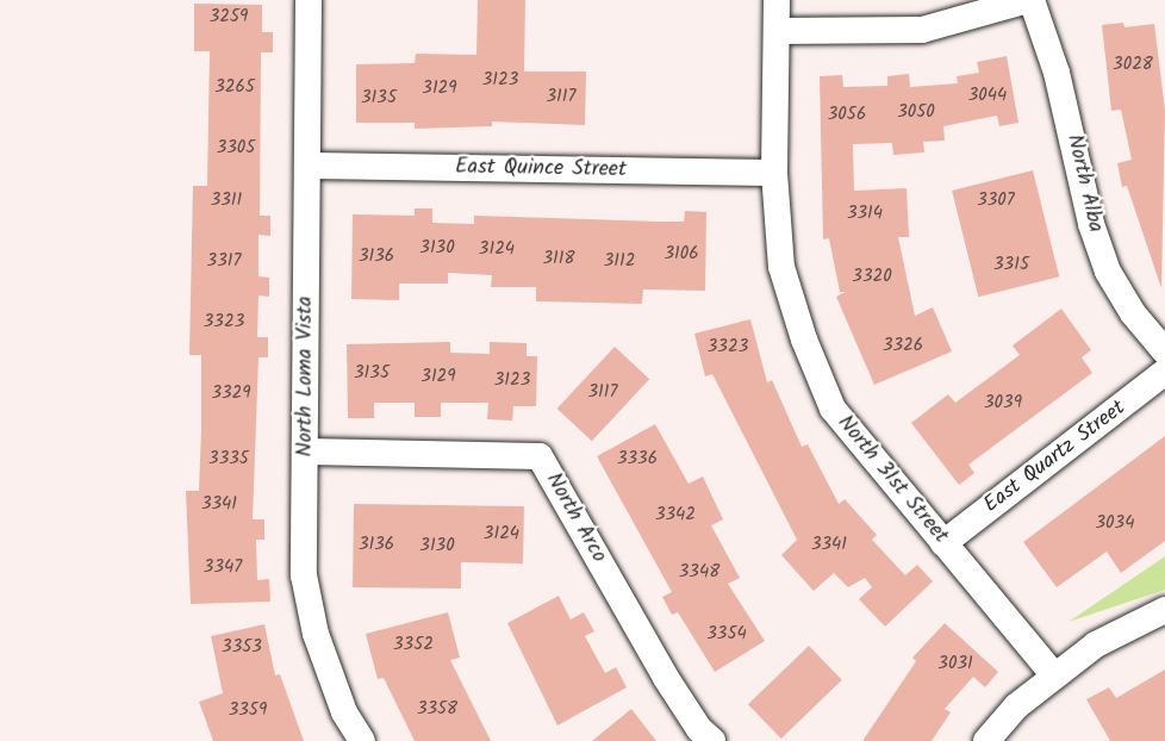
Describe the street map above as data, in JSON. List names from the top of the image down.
{
  "streets": {
    "street": [
      "East Quince Street",
      "North Alba",
      "North Loma Vista",
      "East Quartz Street",
      "North 31st Street",
      "North Arco"
    ]
  },
  "crossings": [
    ["East Quince Street", "North Loma Vista"],
    ["East Quince Street", "North 31st Street"],
    ["North Loma Vista", "North Arco"],
    ["East Quartz Street", "North 31st Street"]
  ],
  "house_numbers": [
    "3259",
    "3028",
    "3123",
    "3265",
    "3129",
    "3044",
    "3117",
    "3135",
    "3050",
    "3056",
    "3305",
    "3311",
    "3307",
    "3314",
    "3130",
    "3124",
    "3106",
    "3136",
    "3118",
    "3317",
    "3112",
    "3315",
    "3320",
    "3323",
    "3326",
    "3323",
    "3135",
    "3129",
    "3123",
    "3117",
    "3329",
    "3039",
    "3335",
    "3336",
    "3341",
    "3342",
    "3034",
    "3124",
    "3136",
    "3341",
    "3130",
    "3347",
    "3348",
    "3354",
    "3352",
    "3353",
    "3031",
    "3358",
    "3359"
  ]
}
